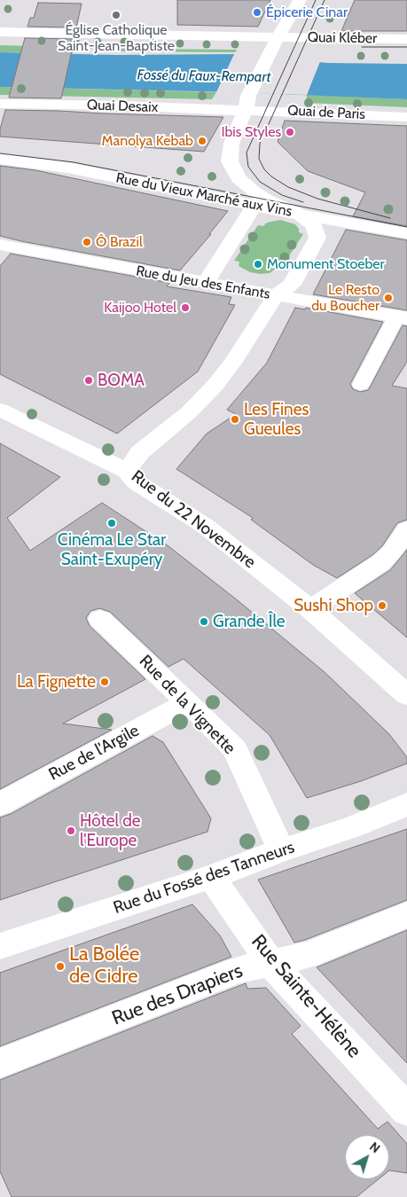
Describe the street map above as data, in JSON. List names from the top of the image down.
{
  "streets": {
    "street": [
      "Quai Kléber",
      "Quai Desaix",
      "Quai de Paris",
      "Rue du Vieux Marché aux Vins",
      "Rue du Jeu des Enfants",
      "Rue du 22 Novembre",
      "Rue de la Vignette",
      "Rue de l'Argile",
      "Rue du Fossé des Tanneurs",
      "Rue des Drapiers",
      "Rue Sainte-Hélène"
    ]
  },
  "crossings": [
    ["Quai Desaix", "Quai de Paris"],
    ["Rue de la Vignette", "Rue de l'Argile"],
    ["Rue de la Vignette", "Rue du Fossé des Tanneurs"],
    ["Rue du Fossé des Tanneurs", "Rue Sainte-Hélène"],
    ["Rue des Drapiers", "Rue Sainte-Hélène"]
  ],
  "water": ["Fossé du Faux-Rempart"],
  "places": [
    "Épicerie Cinar",
    "Église Catholique Saint-Jean-Baptiste",
    "Ibis Styles",
    "Manolya Kebab",
    "Ô Brazil",
    "Monument Stoeber",
    "Le Resto du Boucher",
    "Kaijoo Hotel",
    "BOMA",
    "Les Fines Gueules",
    "Cinéma Le Star Saint-Exupéry",
    "Sushi Shop",
    "Grande Île",
    "La Fignette",
    "Hôtel de l'Europe",
    "La Bolée de Cidre"
  ],
  "north": "top right"
}
